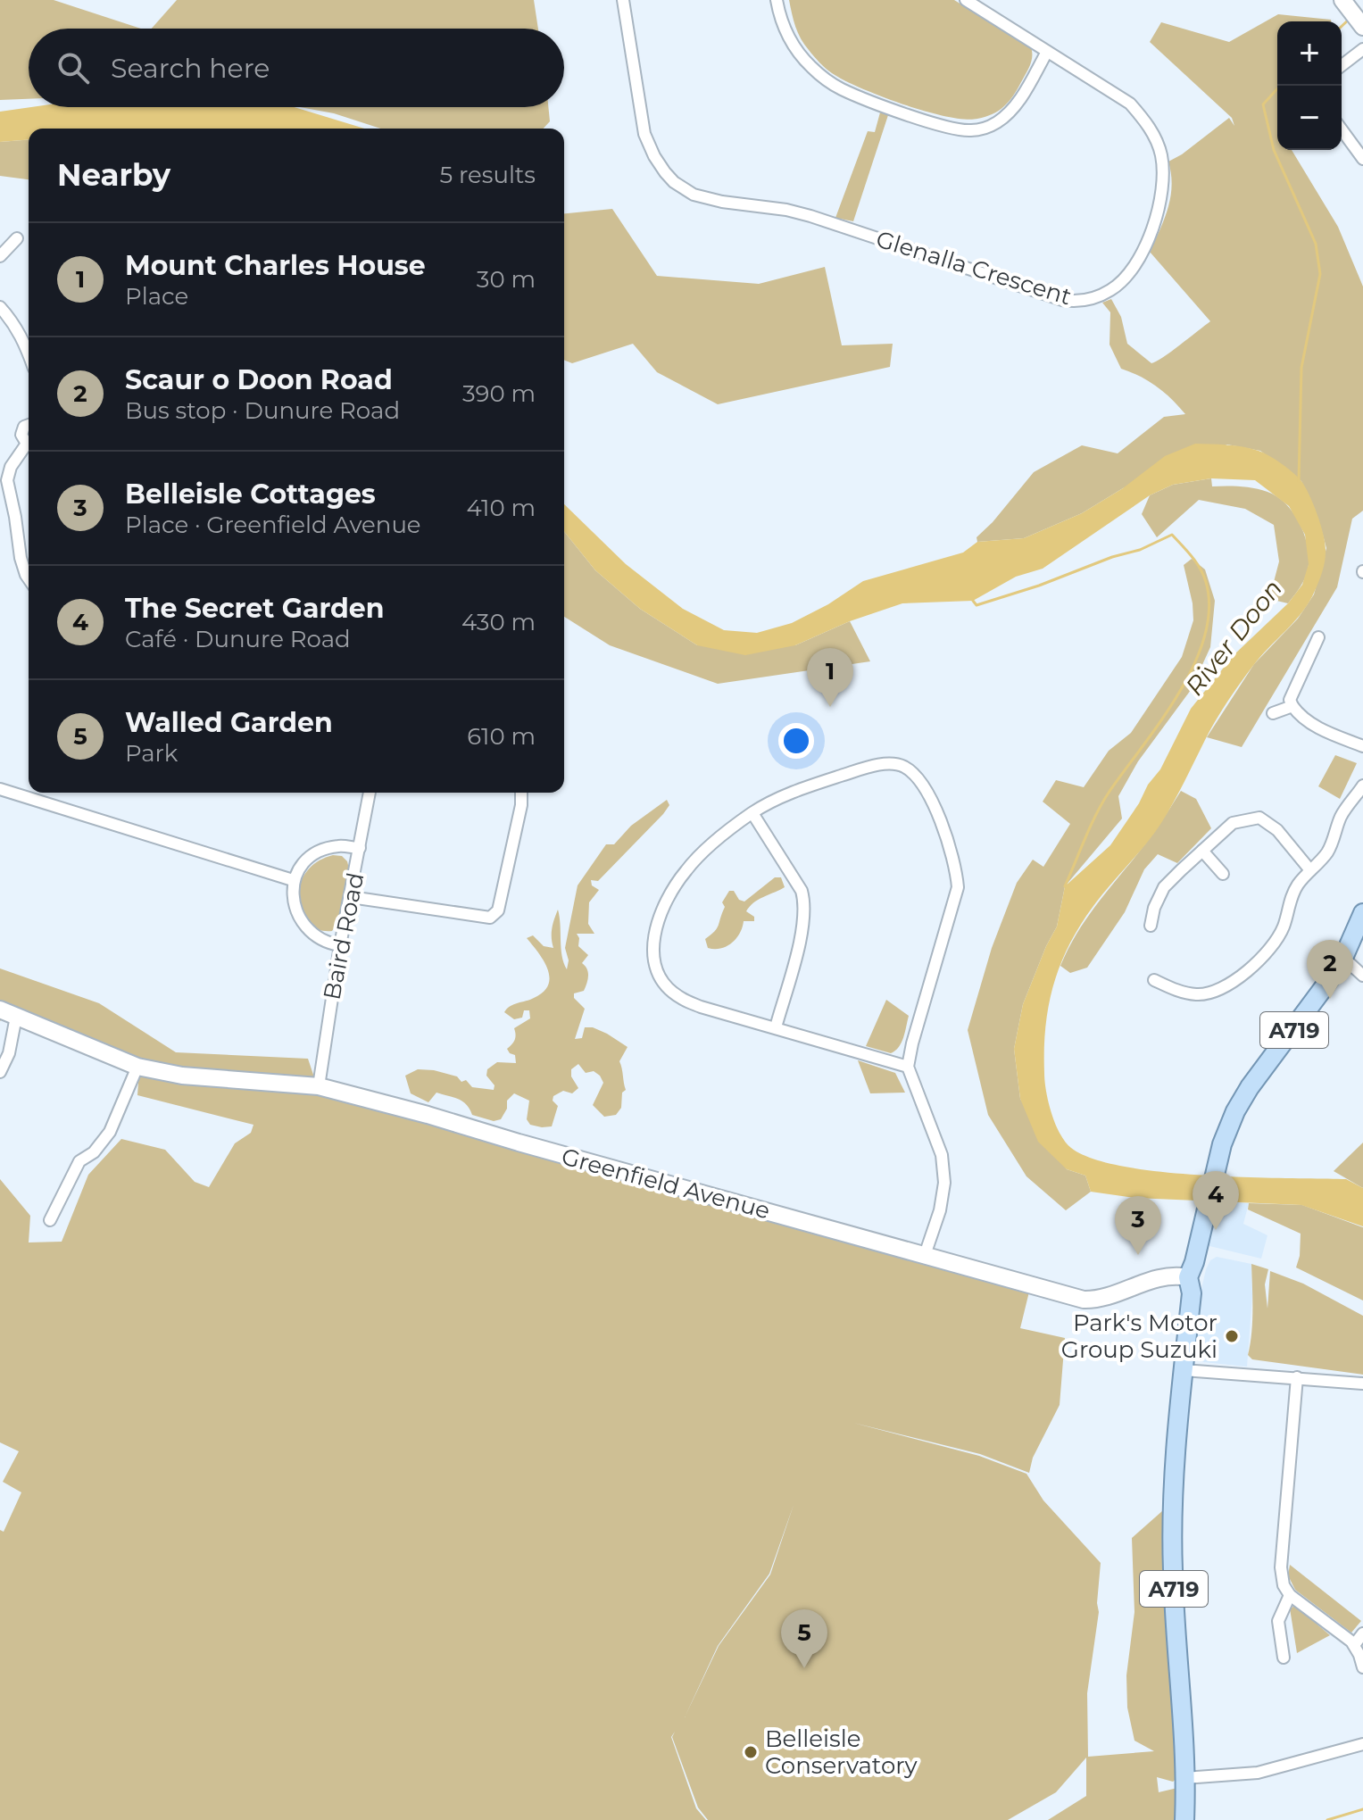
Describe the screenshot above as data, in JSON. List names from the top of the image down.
{
  "streets": {
    "main road": ["A719"],
    "street": ["Glenalla Crescent", "Baird Road", "Greenfield Avenue"]
  },
  "crossings": [
    ["Baird Road", "Greenfield Avenue"],
    ["A719", "Greenfield Avenue"]
  ],
  "water": ["River Doon"],
  "places": ["Park's Motor Group Suzuki", "Belleisle Conservatory"],
  "page": {
    "map_buttons": ["+", "−"],
    "search": "Search here",
    "heading": ["Nearby", "5 results"],
    "list": [
      {
        "mark": "1",
        "name": "Mount Charles House",
        "note": "Place",
        "value": "30 m"
      },
      {
        "mark": "2",
        "name": "Scaur o Doon Road",
        "note": "Bus stop · Dunure Road",
        "value": "390 m"
      },
      {
        "mark": "3",
        "name": "Belleisle Cottages",
        "note": "Place · Greenfield Avenue",
        "value": "410 m"
      },
      {
        "mark": "4",
        "name": "The Secret Garden",
        "note": "Café · Dunure Road",
        "value": "430 m"
      },
      {
        "mark": "5",
        "name": "Walled Garden",
        "note": "Park",
        "value": "610 m"
      }
    ],
    "pins": [
      "1",
      "2",
      "4",
      "3",
      "5"
    ]
  }
}
